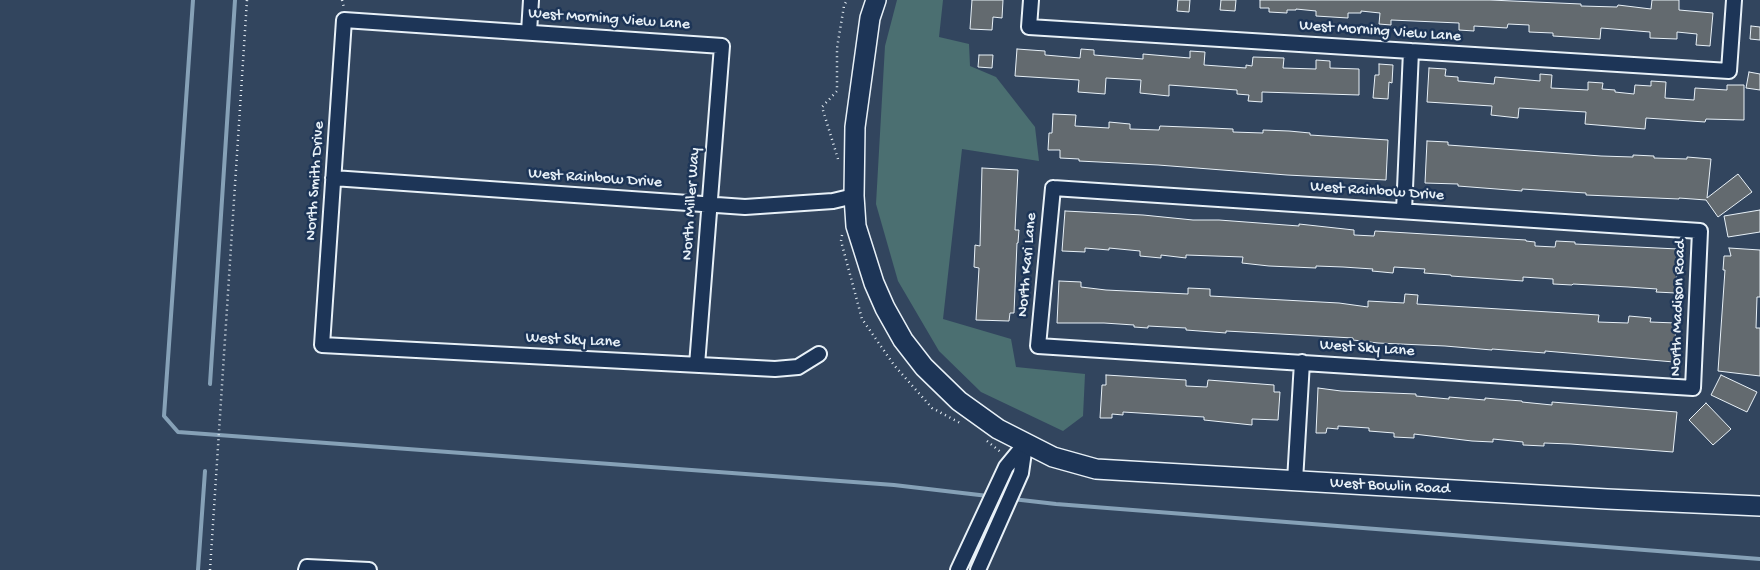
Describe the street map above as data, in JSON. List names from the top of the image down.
{
  "streets": {
    "street": [
      "West Morning View Lane",
      "West Rainbow Drive",
      "North Smith Drive",
      "North Miller Way",
      "North Kari Lane",
      "North Madison Road",
      "West Sky Lane",
      "West Bowlin Road"
    ]
  },
  "crossings": [
    ["West Morning View Lane", "North Smith Drive"],
    ["West Morning View Lane", "North Miller Way"],
    ["West Rainbow Drive", "North Smith Drive"],
    ["West Rainbow Drive", "North Miller Way"],
    ["West Rainbow Drive", "North Kari Lane"],
    ["West Rainbow Drive", "North Madison Road"],
    ["West Rainbow Drive", "West Bowlin Road"],
    ["North Smith Drive", "West Sky Lane"],
    ["North Miller Way", "West Sky Lane"],
    ["North Kari Lane", "West Sky Lane"],
    ["North Madison Road", "West Sky Lane"]
  ]
}
